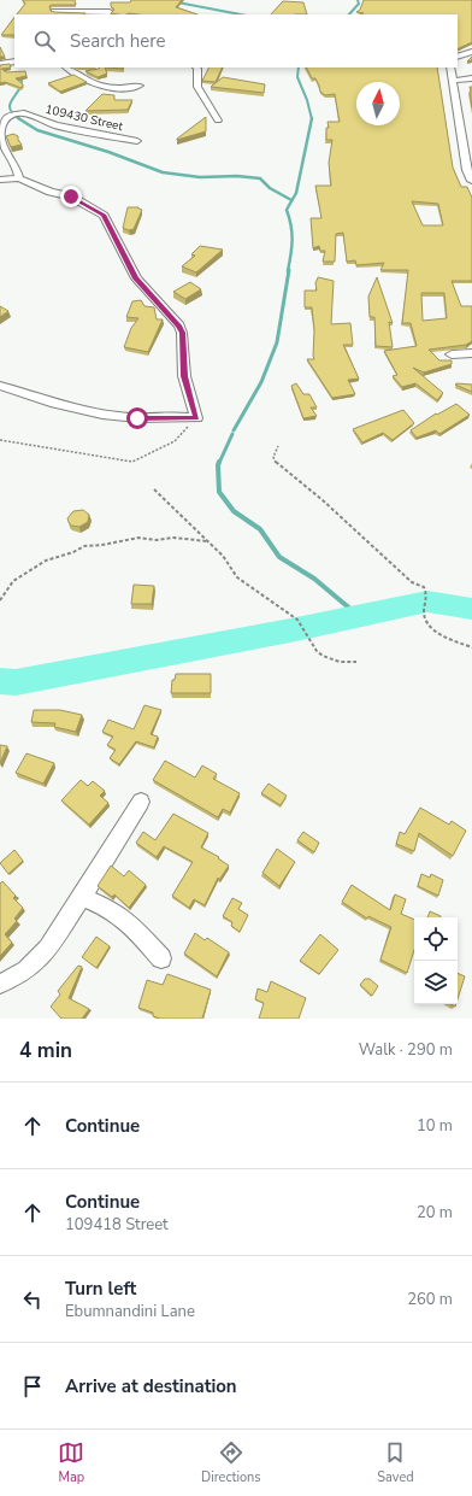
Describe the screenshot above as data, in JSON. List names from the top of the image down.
{
  "streets": {
    "street": ["109430 Street"]
  },
  "north": "top",
  "page": {
    "search": "Search here",
    "heading": ["4 min", "Walk · 290 m"],
    "list": [
      ["Continue", "10 m"],
      ["Continue", "109418 Street", "20 m"],
      ["Turn left", "Ebumnandini Lane", "260 m"],
      "Arrive at destination"
    ],
    "nav": ["Map", "Directions", "Saved"]
  }
}
